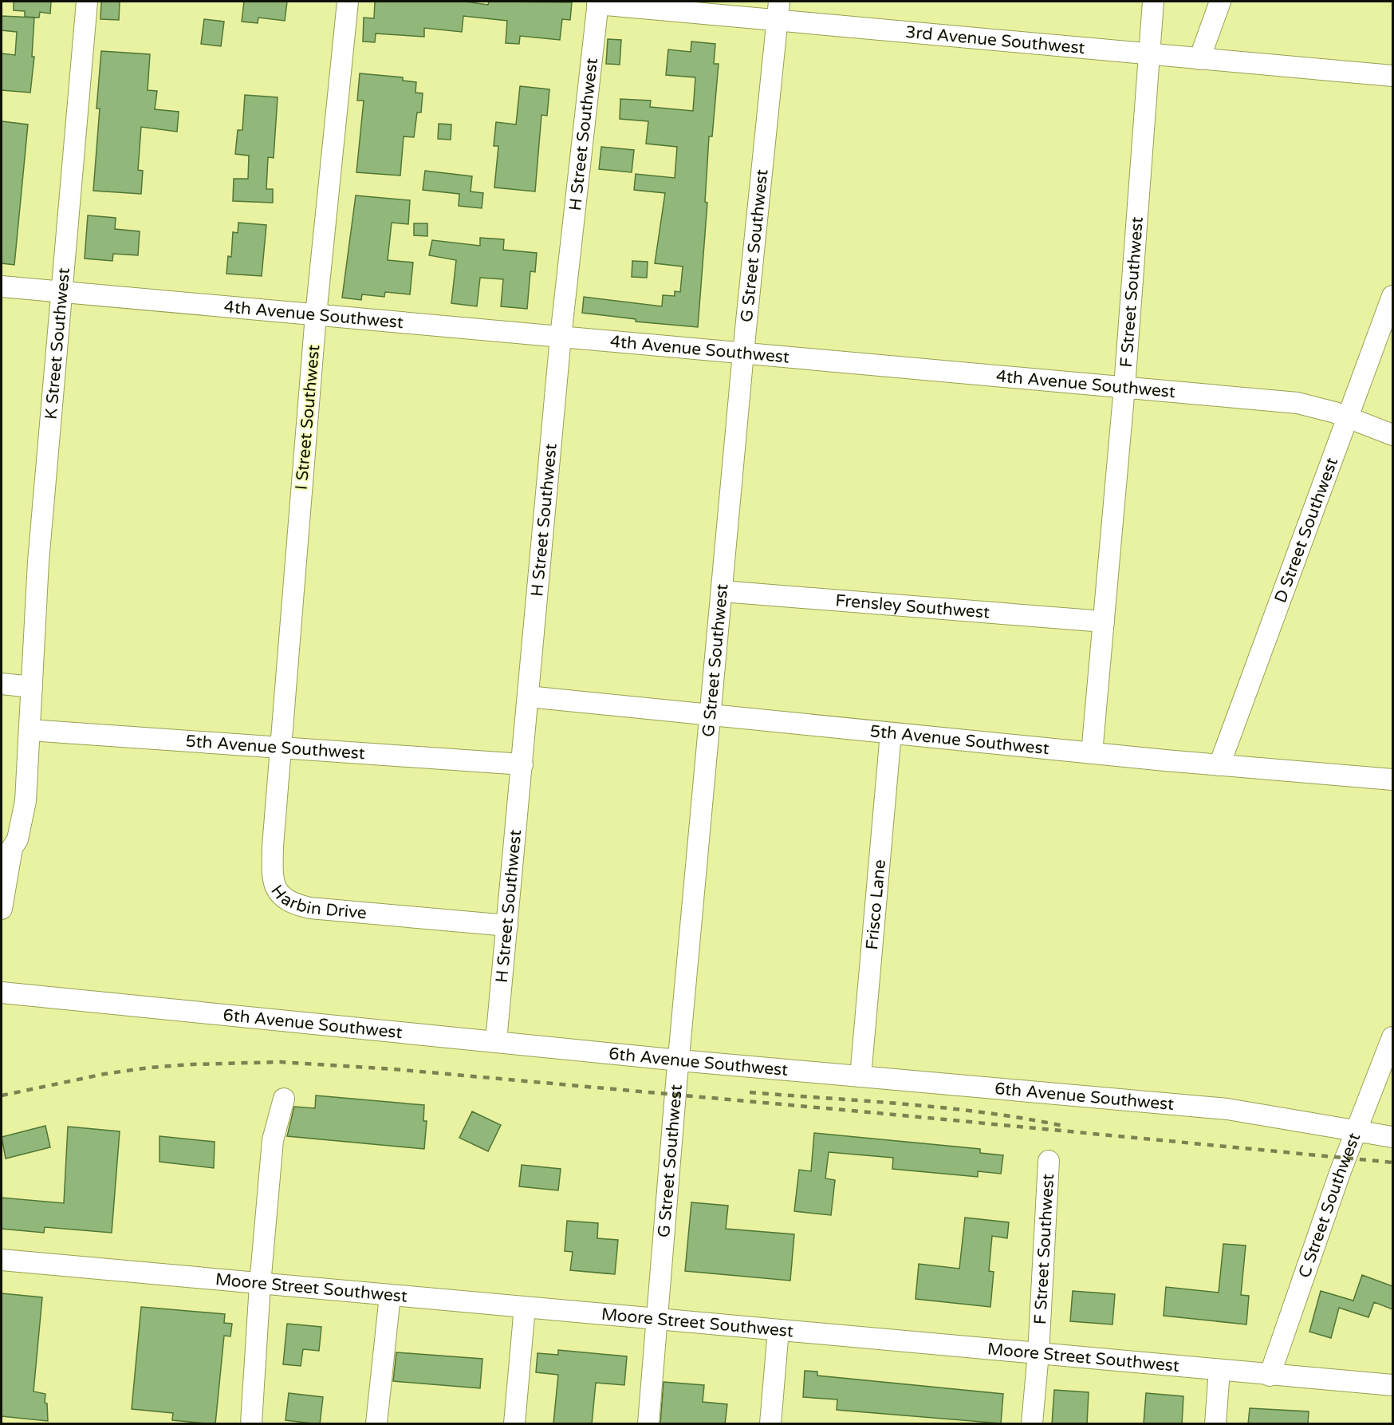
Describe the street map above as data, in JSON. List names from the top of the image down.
{
  "streets": {
    "street": [
      "3rd Avenue Southwest",
      "H Street Southwest",
      "G Street Southwest",
      "F Street Southwest",
      "4th Avenue Southwest",
      "K Street Southwest",
      "I Street Southwest",
      "D Street Southwest",
      "Frensley Southwest",
      "5th Avenue Southwest",
      "Harbin Drive",
      "Frisco Lane",
      "6th Avenue Southwest",
      "C Street Southwest",
      "Moore Street Southwest"
    ]
  },
  "crossings": [
    ["3rd Avenue Southwest", "H Street Southwest"],
    ["3rd Avenue Southwest", "G Street Southwest"],
    ["3rd Avenue Southwest", "F Street Southwest"],
    ["H Street Southwest", "4th Avenue Southwest"],
    ["H Street Southwest", "5th Avenue Southwest"],
    ["H Street Southwest", "Harbin Drive"],
    ["H Street Southwest", "6th Avenue Southwest"],
    ["G Street Southwest", "4th Avenue Southwest"],
    ["G Street Southwest", "Frensley Southwest"],
    ["G Street Southwest", "5th Avenue Southwest"],
    ["G Street Southwest", "6th Avenue Southwest"],
    ["G Street Southwest", "Moore Street Southwest"],
    ["F Street Southwest", "4th Avenue Southwest"],
    ["F Street Southwest", "Frensley Southwest"],
    ["F Street Southwest", "5th Avenue Southwest"],
    ["F Street Southwest", "Moore Street Southwest"],
    ["4th Avenue Southwest", "K Street Southwest"],
    ["4th Avenue Southwest", "I Street Southwest"],
    ["4th Avenue Southwest", "D Street Southwest"],
    ["K Street Southwest", "5th Avenue Southwest"],
    ["I Street Southwest", "5th Avenue Southwest"],
    ["I Street Southwest", "Harbin Drive"],
    ["D Street Southwest", "5th Avenue Southwest"],
    ["5th Avenue Southwest", "Harbin Drive"],
    ["5th Avenue Southwest", "Frisco Lane"],
    ["Frisco Lane", "6th Avenue Southwest"],
    ["6th Avenue Southwest", "C Street Southwest"],
    ["C Street Southwest", "Moore Street Southwest"]
  ]
}
